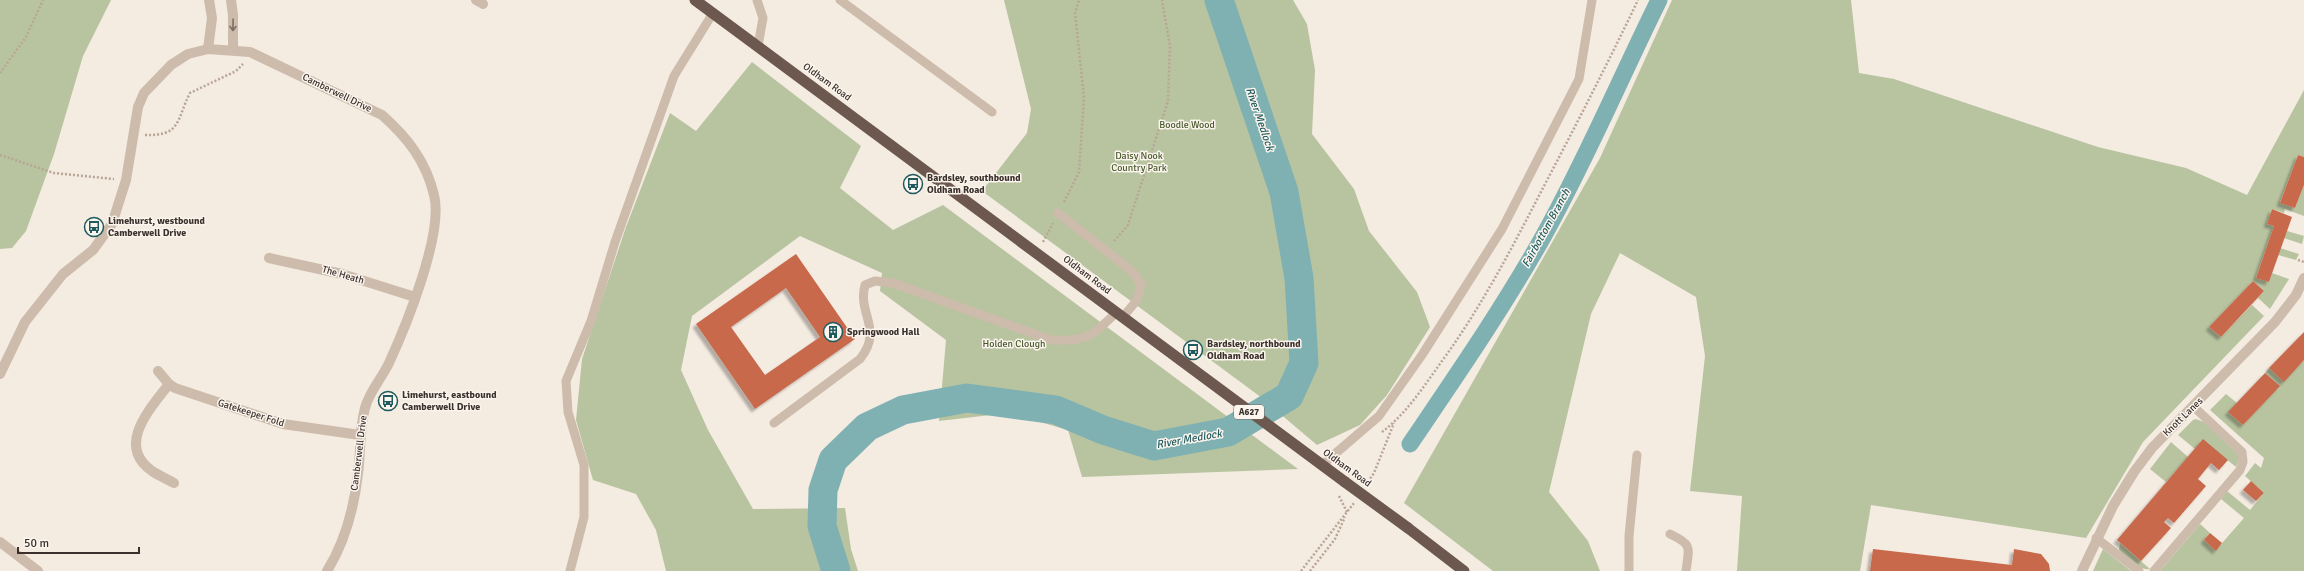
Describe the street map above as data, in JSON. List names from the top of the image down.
{
  "streets": {
    "highway": ["Oldham Road", "A627"],
    "street": [
      "Camberwell Drive",
      "The Heath",
      "Gatekeeper Fold",
      "Knott Lanes"
    ]
  },
  "crossings": [
    ["Camberwell Drive", "The Heath"],
    ["Camberwell Drive", "Gatekeeper Fold"]
  ],
  "water": ["River Medlock", "Fairbottom Branch"],
  "parks": ["Boodle Wood", "Daisy Nook Country Park", "Holden Clough"],
  "places": {
    "bus stop": [
      "Bardsley, southbound Oldham Road",
      "Limehurst, westbound Camberwell Drive",
      "Bardsley, northbound Oldham Road",
      "Limehurst, eastbound Camberwell Drive"
    ],
    "building": ["Springwood Hall"]
  },
  "scale_bar": "50 m"
}
